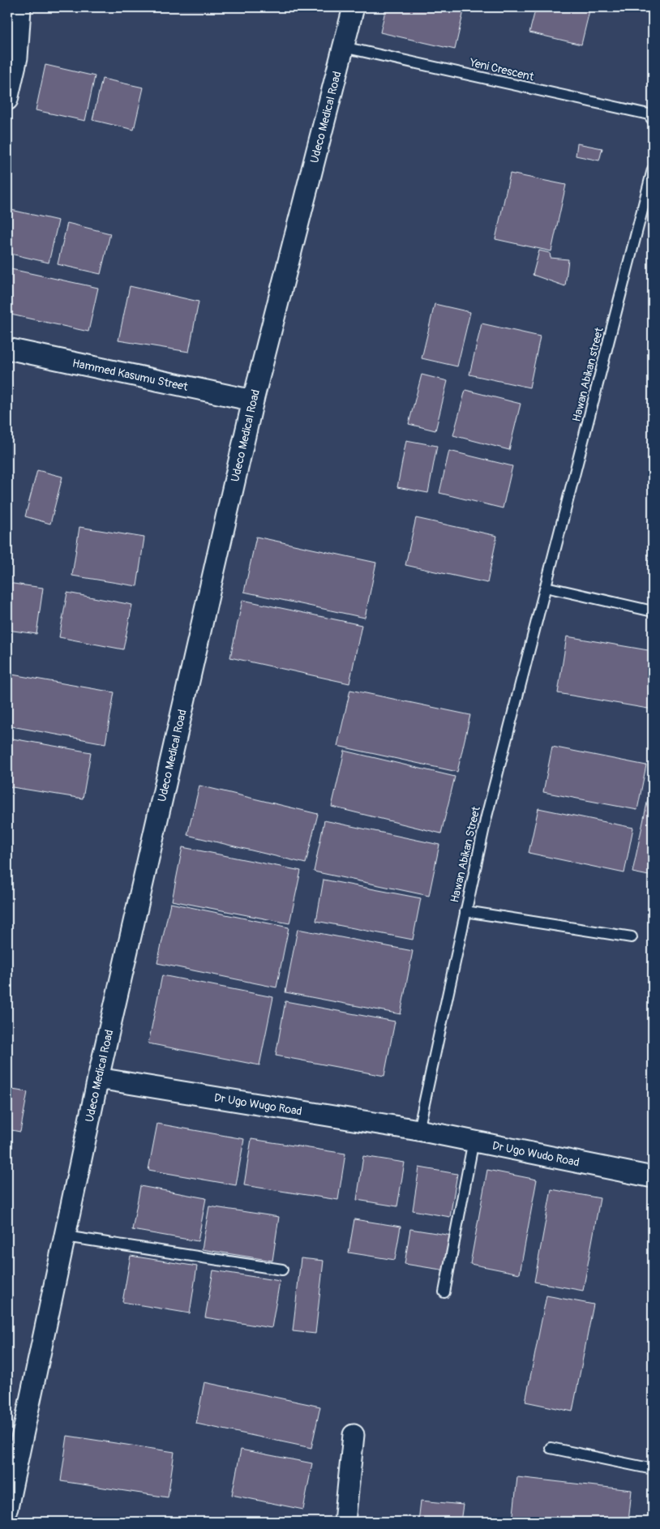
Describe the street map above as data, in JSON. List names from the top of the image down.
{
  "streets": {
    "street": [
      "Udeco Medical Road",
      "Hammed Kasumu Street",
      "Dr Ugo Wugo Road",
      "Dr Ugo Wudo Road"
    ],
    "lane": ["Yeni Crescent", "Hawan Abikan street", "Hawan Abikan Street"]
  },
  "crossings": [
    ["Yeni Crescent", "Udeco Medical Road"],
    ["Udeco Medical Road", "Hammed Kasumu Street"],
    ["Udeco Medical Road", "Dr Ugo Wugo Road"],
    ["Hawan Abikan street", "Hawan Abikan Street"],
    ["Hawan Abikan Street", "Dr Ugo Wugo Road"],
    ["Hawan Abikan Street", "Dr Ugo Wudo Road"],
    ["Dr Ugo Wugo Road", "Dr Ugo Wudo Road"]
  ]
}
